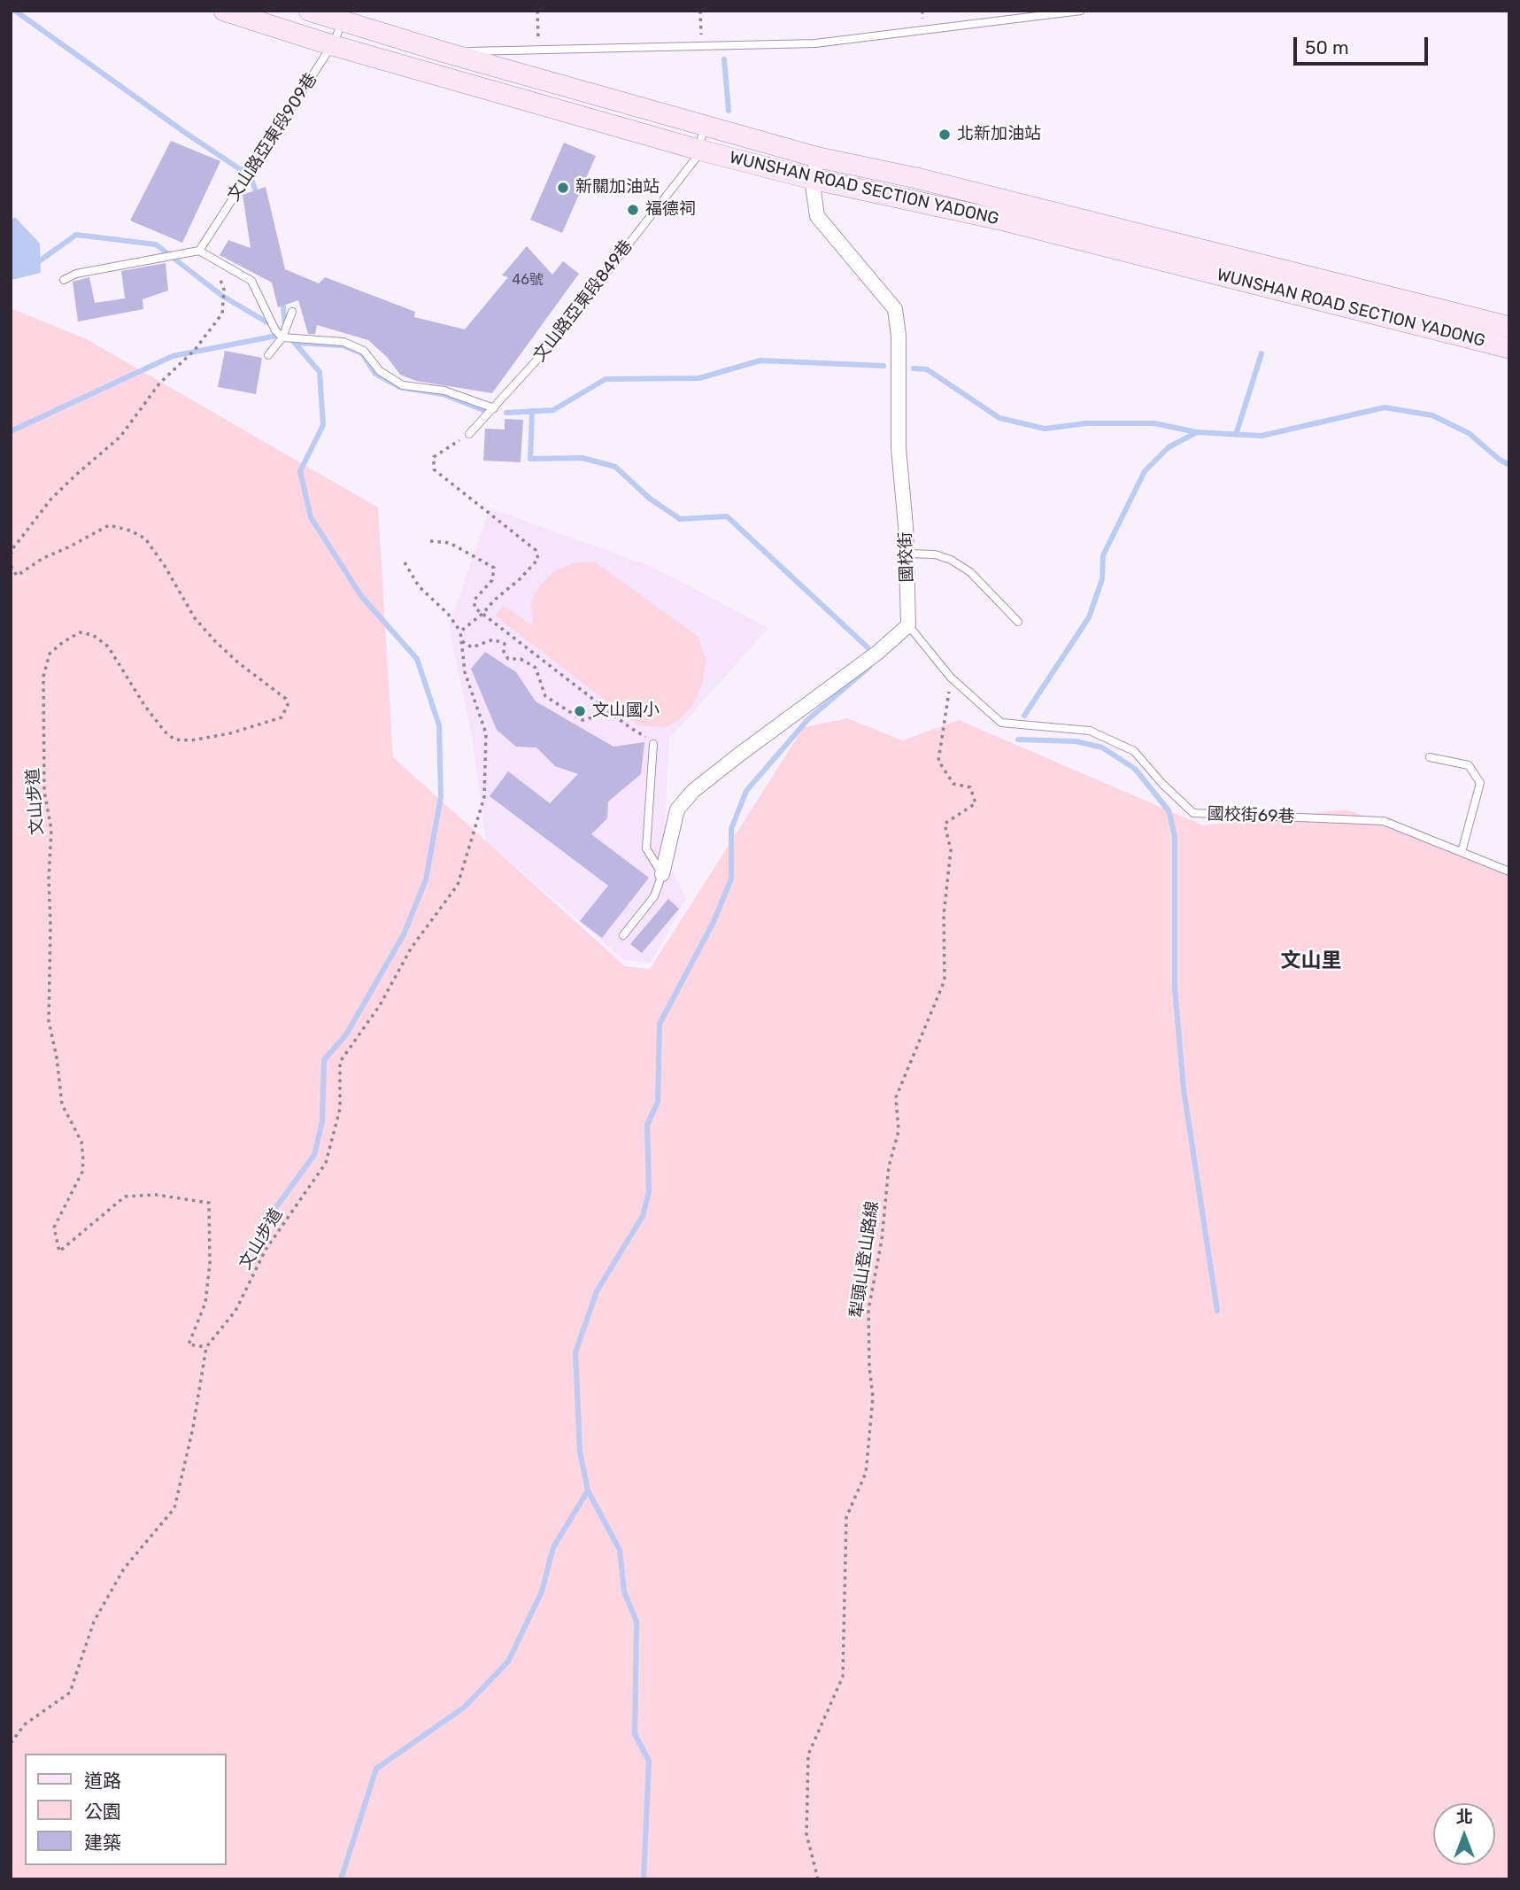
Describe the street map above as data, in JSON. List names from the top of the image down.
{
  "streets": {
    "main road": ["WUNSHAN ROAD SECTION YADONG"],
    "street": ["國校街"],
    "lane": ["文山路亞東段909巷", "文山路亞東段849巷", "國校街69巷"],
    "path": ["文山步道", "犁頭山登山路線"]
  },
  "crossings": [
    ["文山路亞東段909巷", "WUNSHAN ROAD SECTION YADONG"],
    ["WUNSHAN ROAD SECTION YADONG", "文山路亞東段849巷"],
    ["WUNSHAN ROAD SECTION YADONG", "國校街"],
    ["國校街", "國校街69巷"],
    ["國校街69巷", "犁頭山登山路線"]
  ],
  "districts": ["文山里"],
  "places": [
    "北新加油站",
    "新關加油站",
    "福德祠",
    "文山國小"
  ],
  "house_numbers": ["46號"],
  "legend": ["道路", "公園", "建築"],
  "scale_bar": "50 m",
  "north": "top"
}
